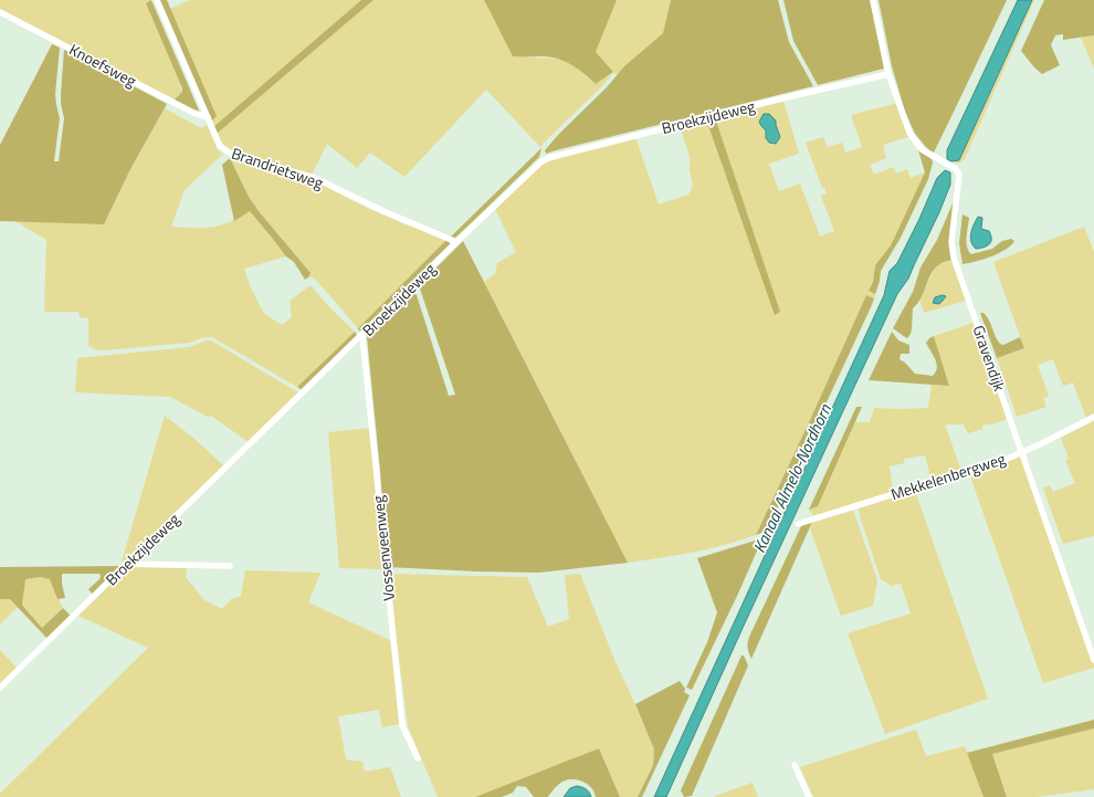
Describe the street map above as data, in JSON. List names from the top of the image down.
{
  "streets": {
    "street": [
      "Knoefsweg",
      "Broekzijdeweg",
      "Brandrietsweg",
      "Gravendijk",
      "Mekkelenbergweg",
      "Vossenveenweg"
    ]
  },
  "crossings": [
    ["Knoefsweg", "Brandrietsweg"],
    ["Broekzijdeweg", "Brandrietsweg"],
    ["Broekzijdeweg", "Gravendijk"],
    ["Broekzijdeweg", "Vossenveenweg"],
    ["Gravendijk", "Mekkelenbergweg"]
  ],
  "water": ["Kanaal Almelo-Nordhorn"]
}
